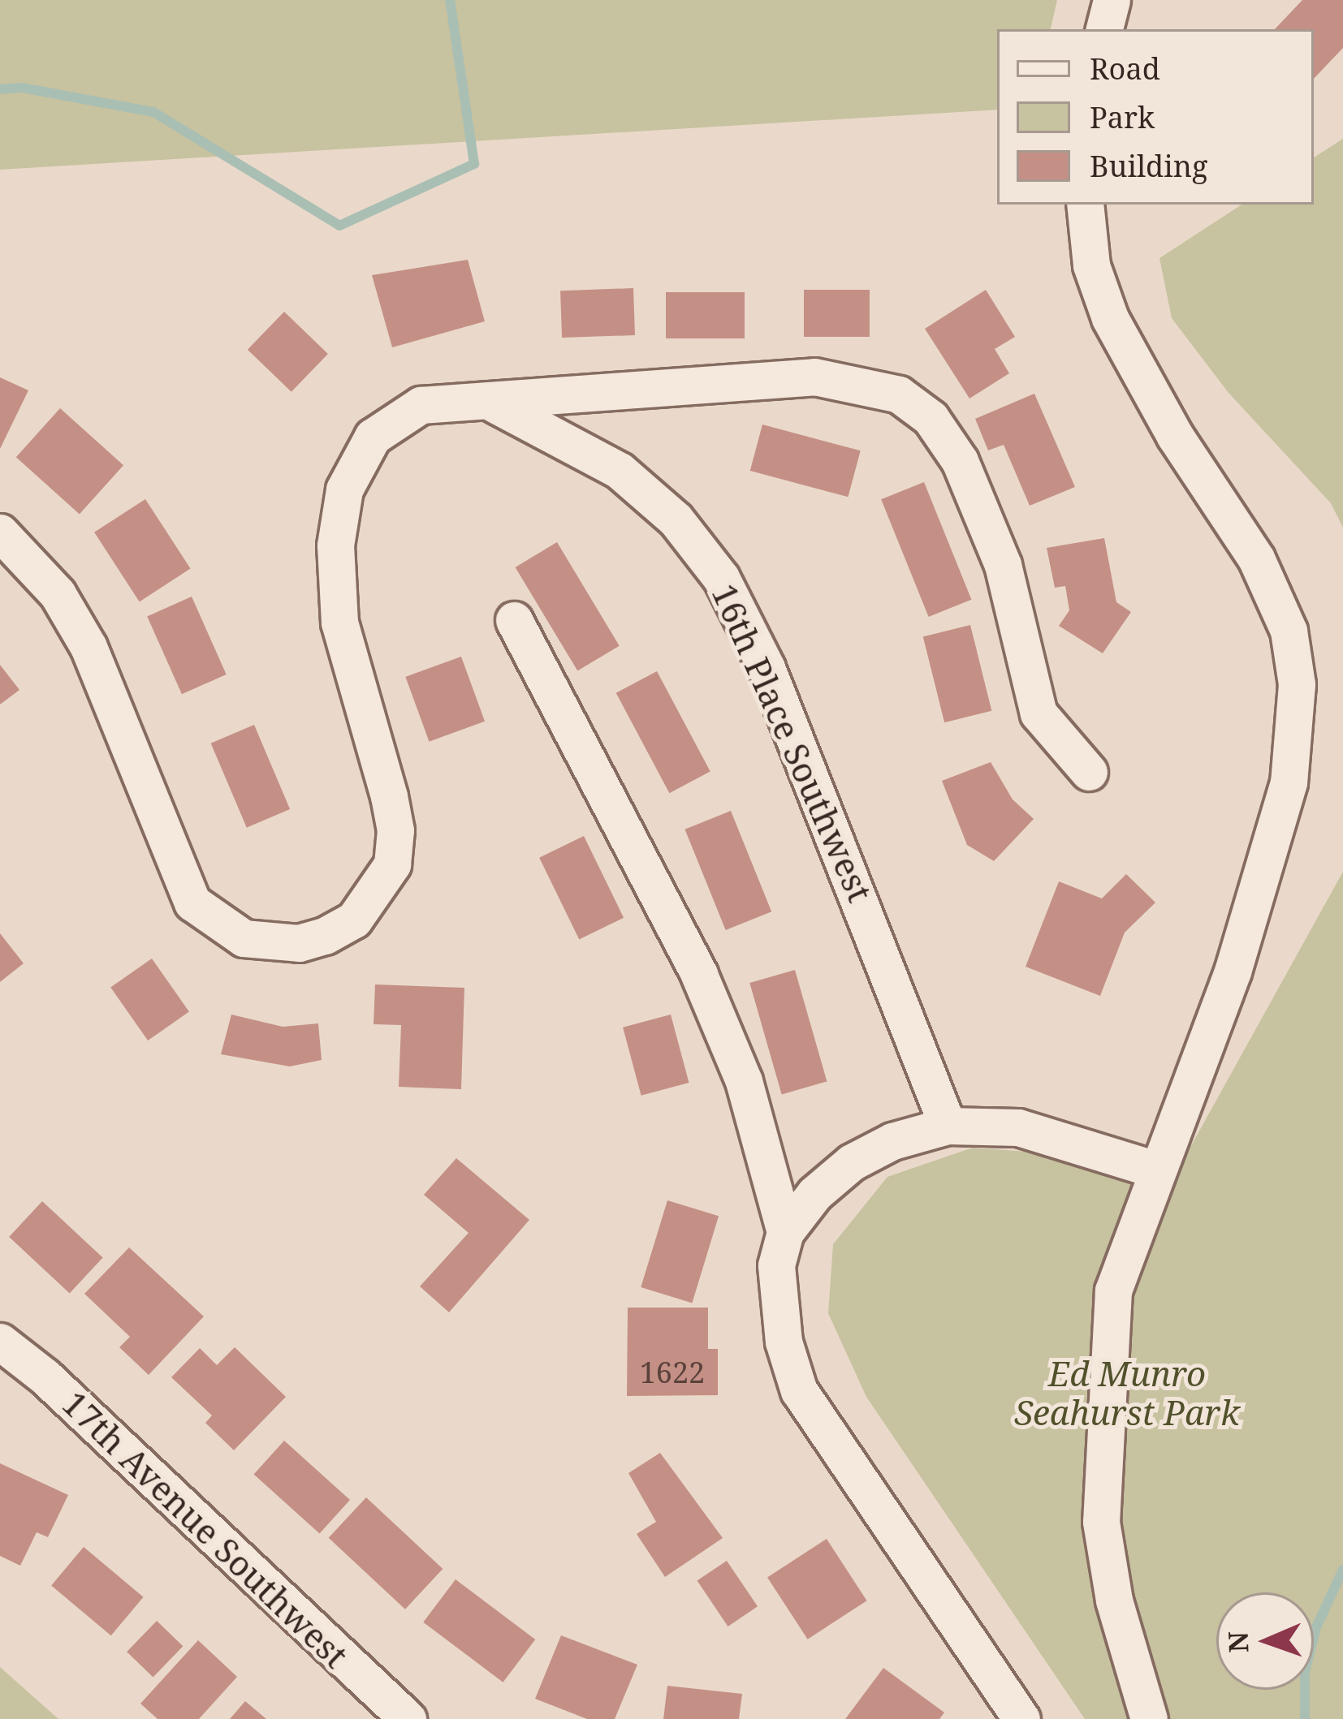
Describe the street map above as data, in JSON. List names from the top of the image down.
{
  "streets": {
    "street": ["16th Place Southwest", "17th Avenue Southwest"]
  },
  "parks": ["Ed Munro Seahurst Park"],
  "house_numbers": ["1622"],
  "legend": ["Road", "Park", "Building"],
  "north": "left"
}
